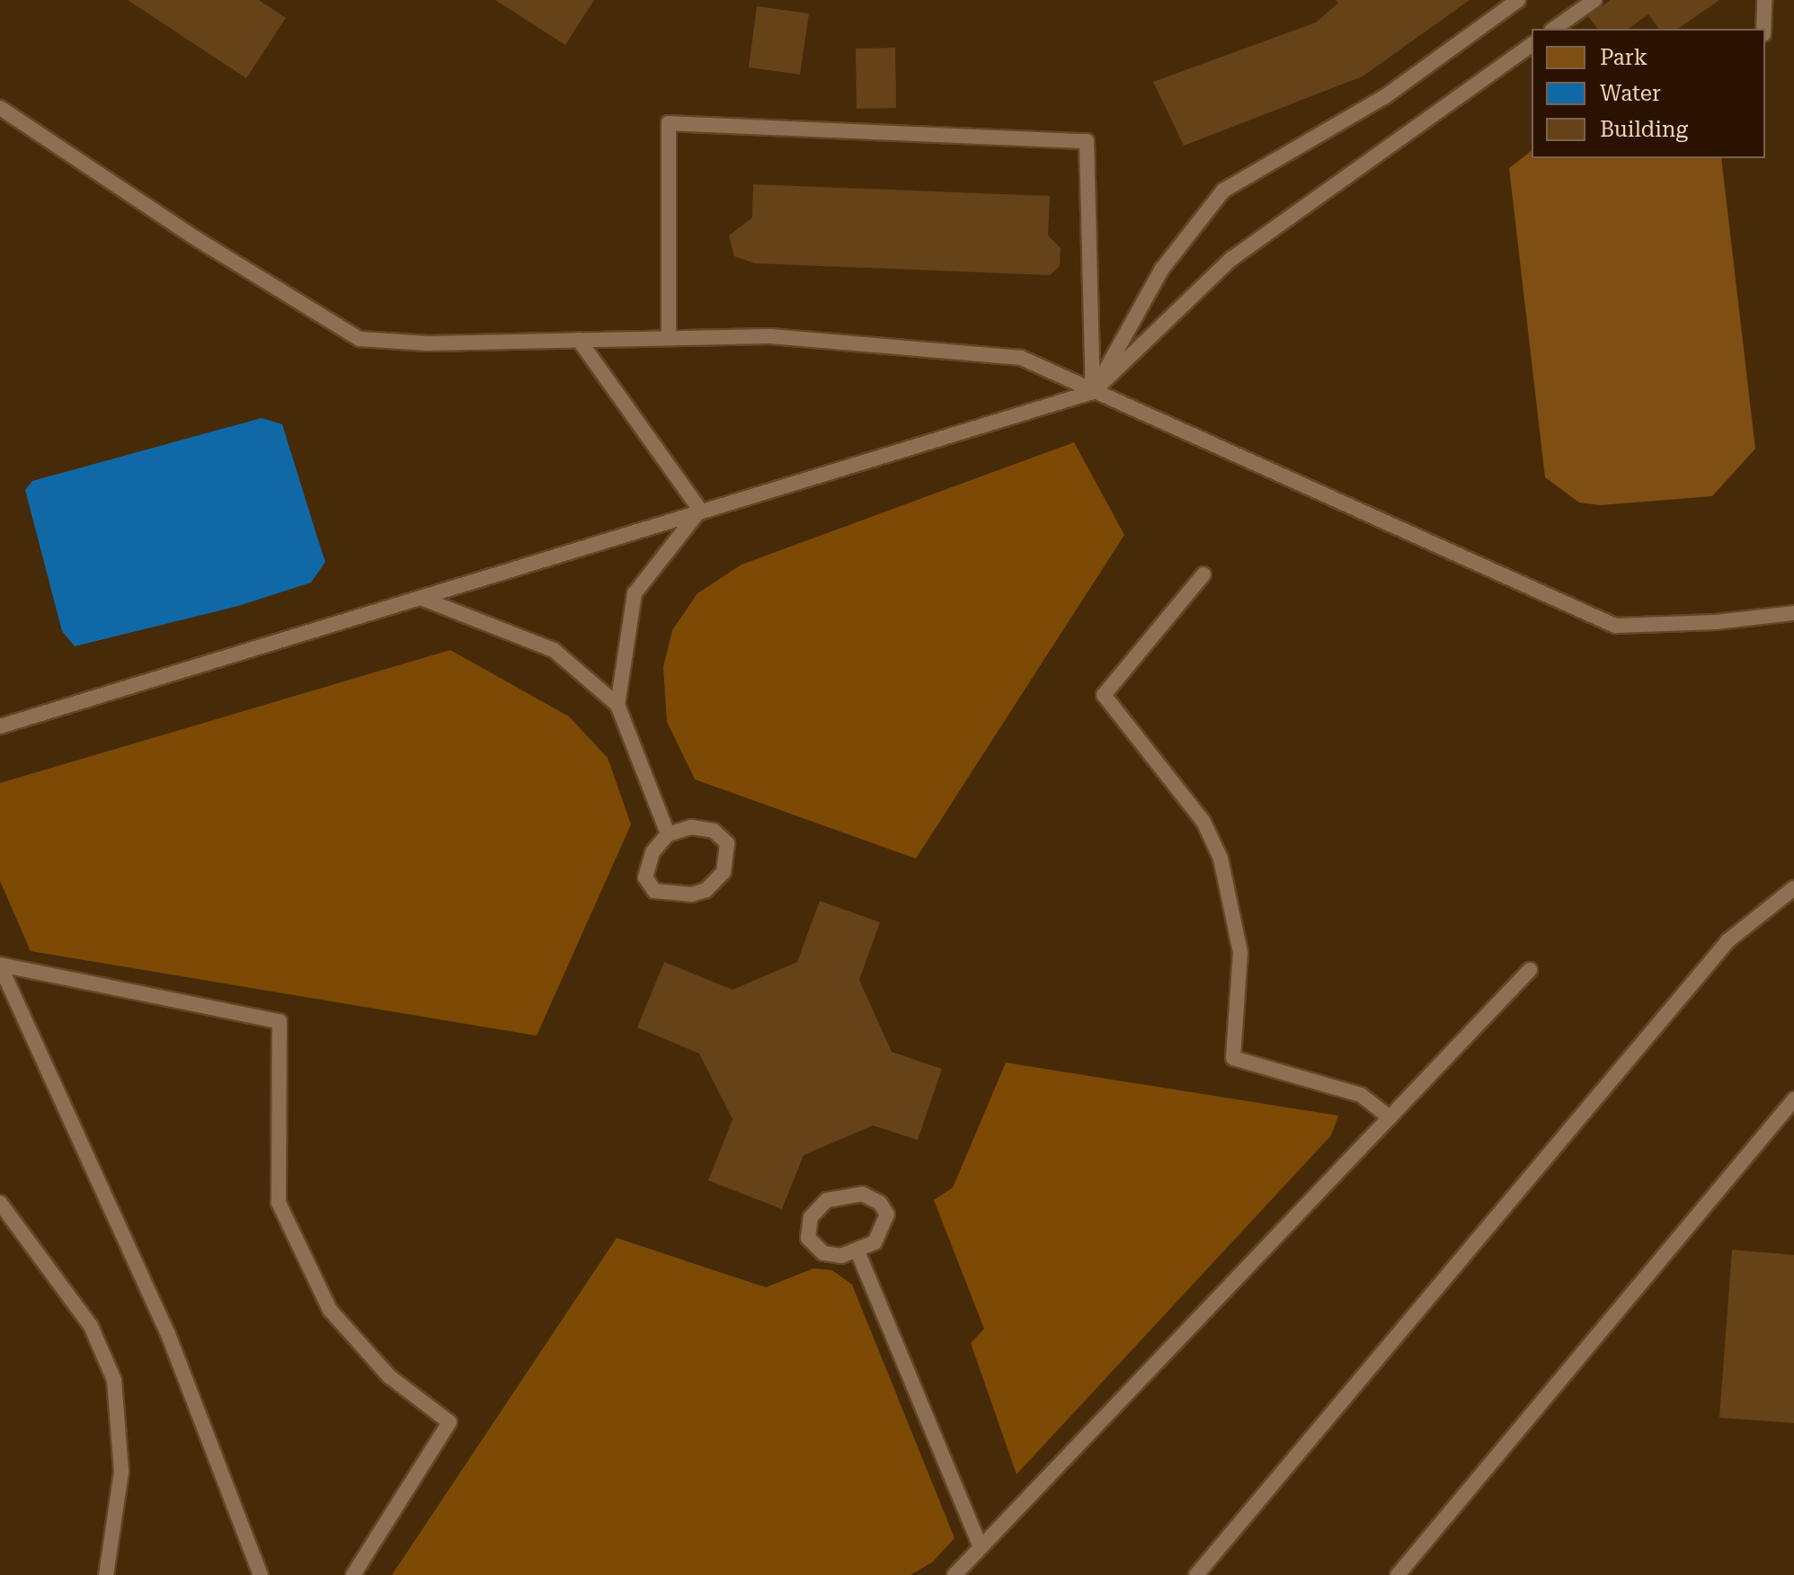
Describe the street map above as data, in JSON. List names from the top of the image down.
{
  "legend": ["Park", "Water", "Building"]
}
